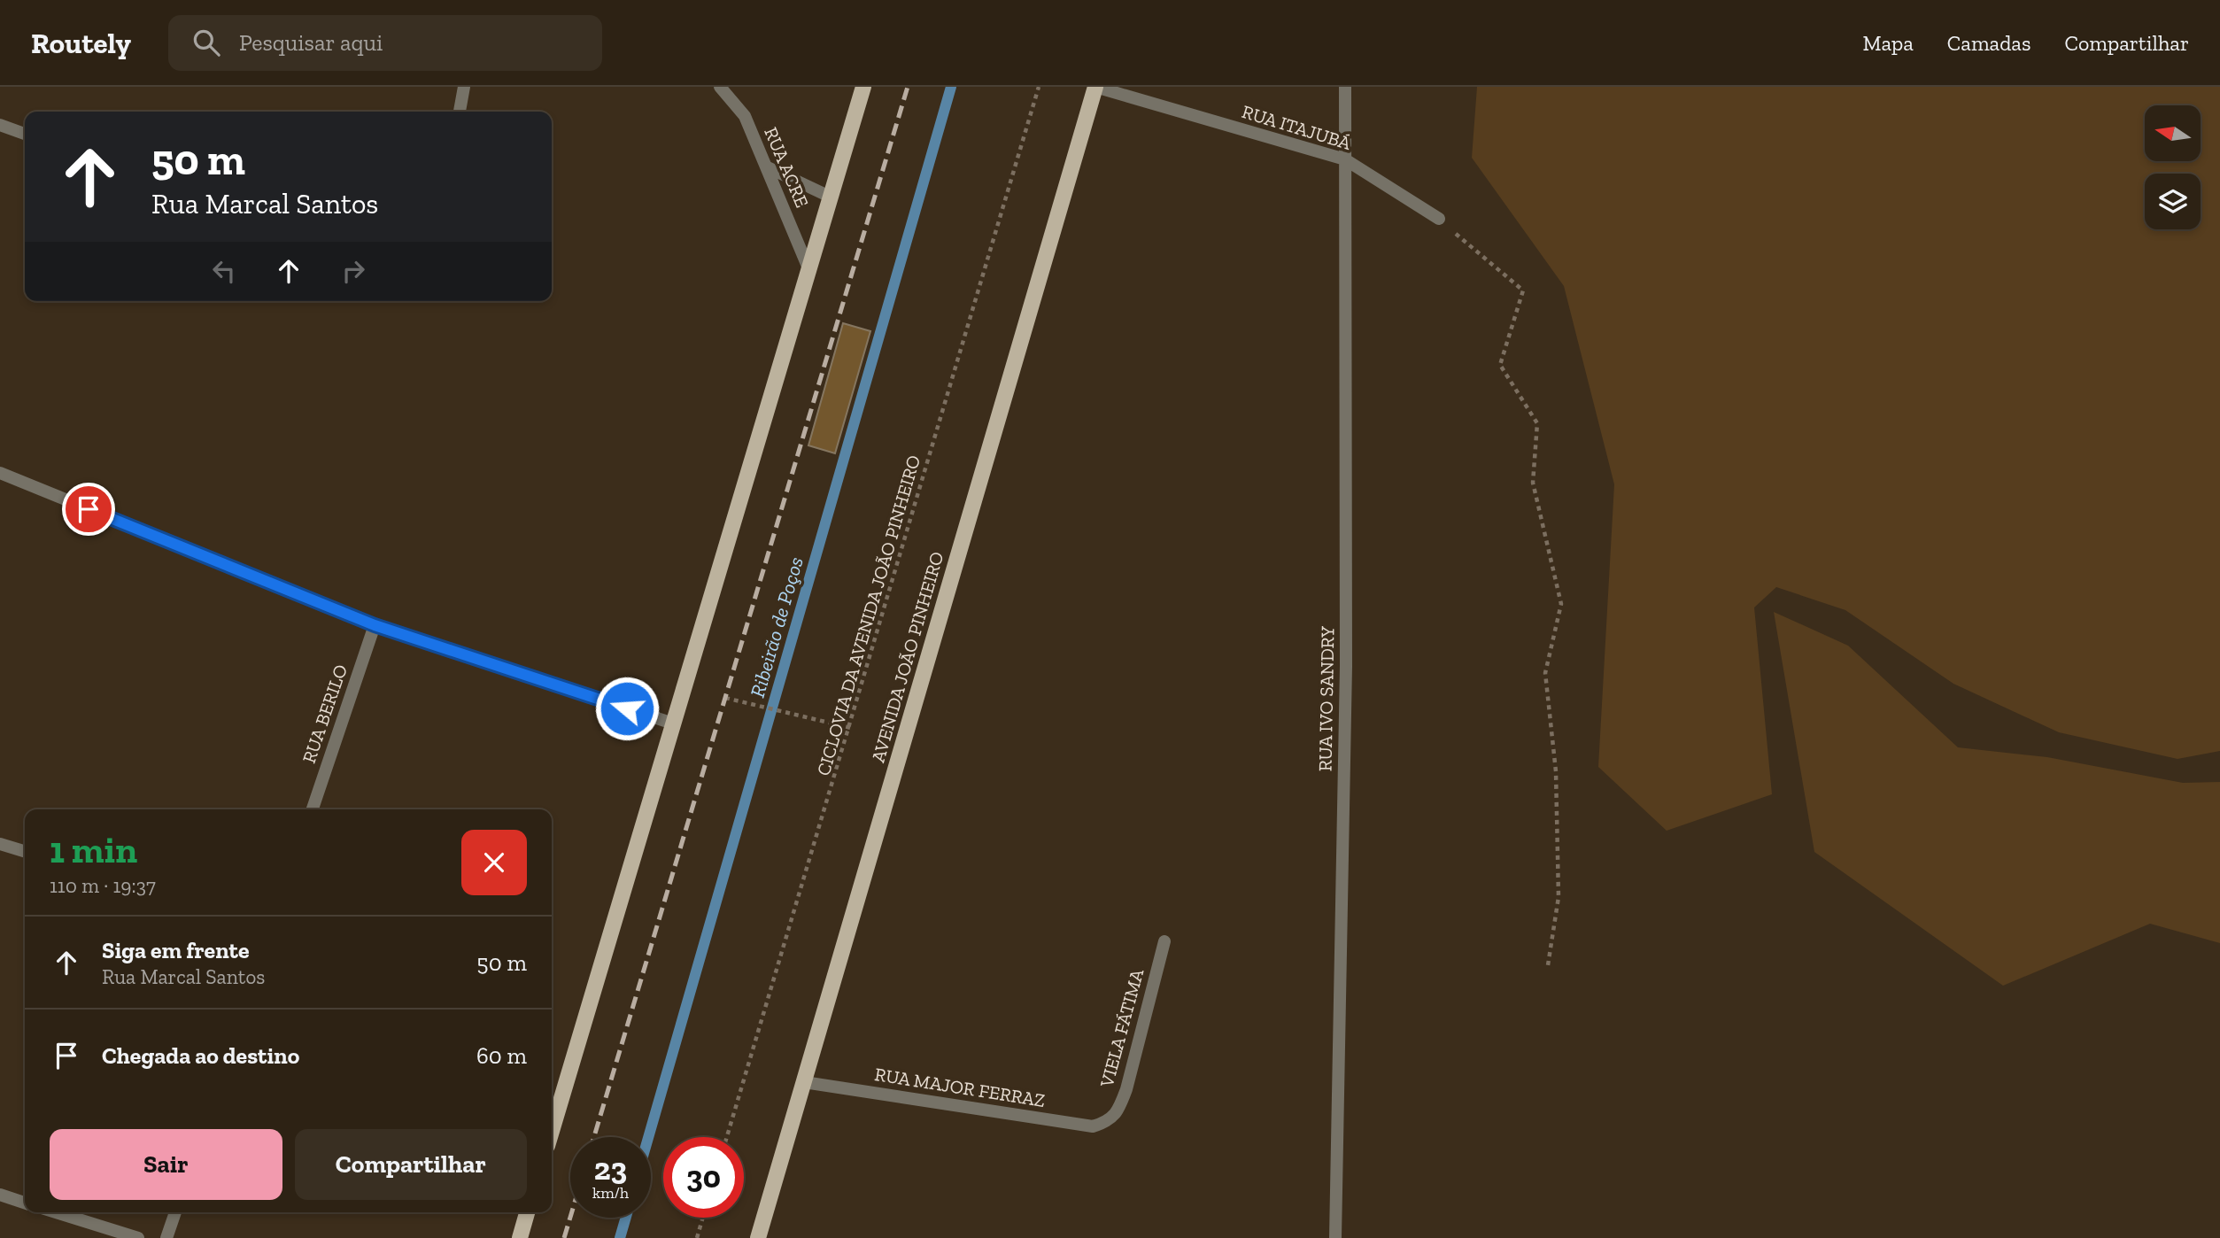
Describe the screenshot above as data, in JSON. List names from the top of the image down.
{
  "streets": {
    "main road": ["AVENIDA JOÃO PINHEIRO"],
    "street": [
      "RUA ITAJUBÁ",
      "RUA ACRE",
      "RUA IVO SANDRY",
      "RUA BERILO",
      "VIELA FÁTIMA",
      "RUA MAJOR FERRAZ"
    ],
    "path": ["CICLOVIA DA AVENIDA JOÃO PINHEIRO"]
  },
  "crossings": [
    ["RUA ITAJUBÁ", "AVENIDA JOÃO PINHEIRO"],
    ["RUA ITAJUBÁ", "RUA IVO SANDRY"],
    ["AVENIDA JOÃO PINHEIRO", "RUA MAJOR FERRAZ"],
    ["VIELA FÁTIMA", "RUA MAJOR FERRAZ"]
  ],
  "water": ["Ribeirão de Poços"],
  "north": "left",
  "page": {
    "header": "Routely",
    "search": "Pesquisar aqui",
    "nav": ["Mapa", "Camadas", "Compartilhar"],
    "turn": ["50 m", "Rua Marcal Santos"],
    "heading": ["1 min", "110 m · 19:37"],
    "list": [
      {
        "name": "Siga em frente",
        "note": "Rua Marcal Santos",
        "value": "50 m"
      },
      {
        "name": "Chegada ao destino",
        "value": "60 m"
      }
    ],
    "buttons": ["Sair", "Compartilhar"],
    "speed": "23 km/h",
    "limit": "30"
  }
}
